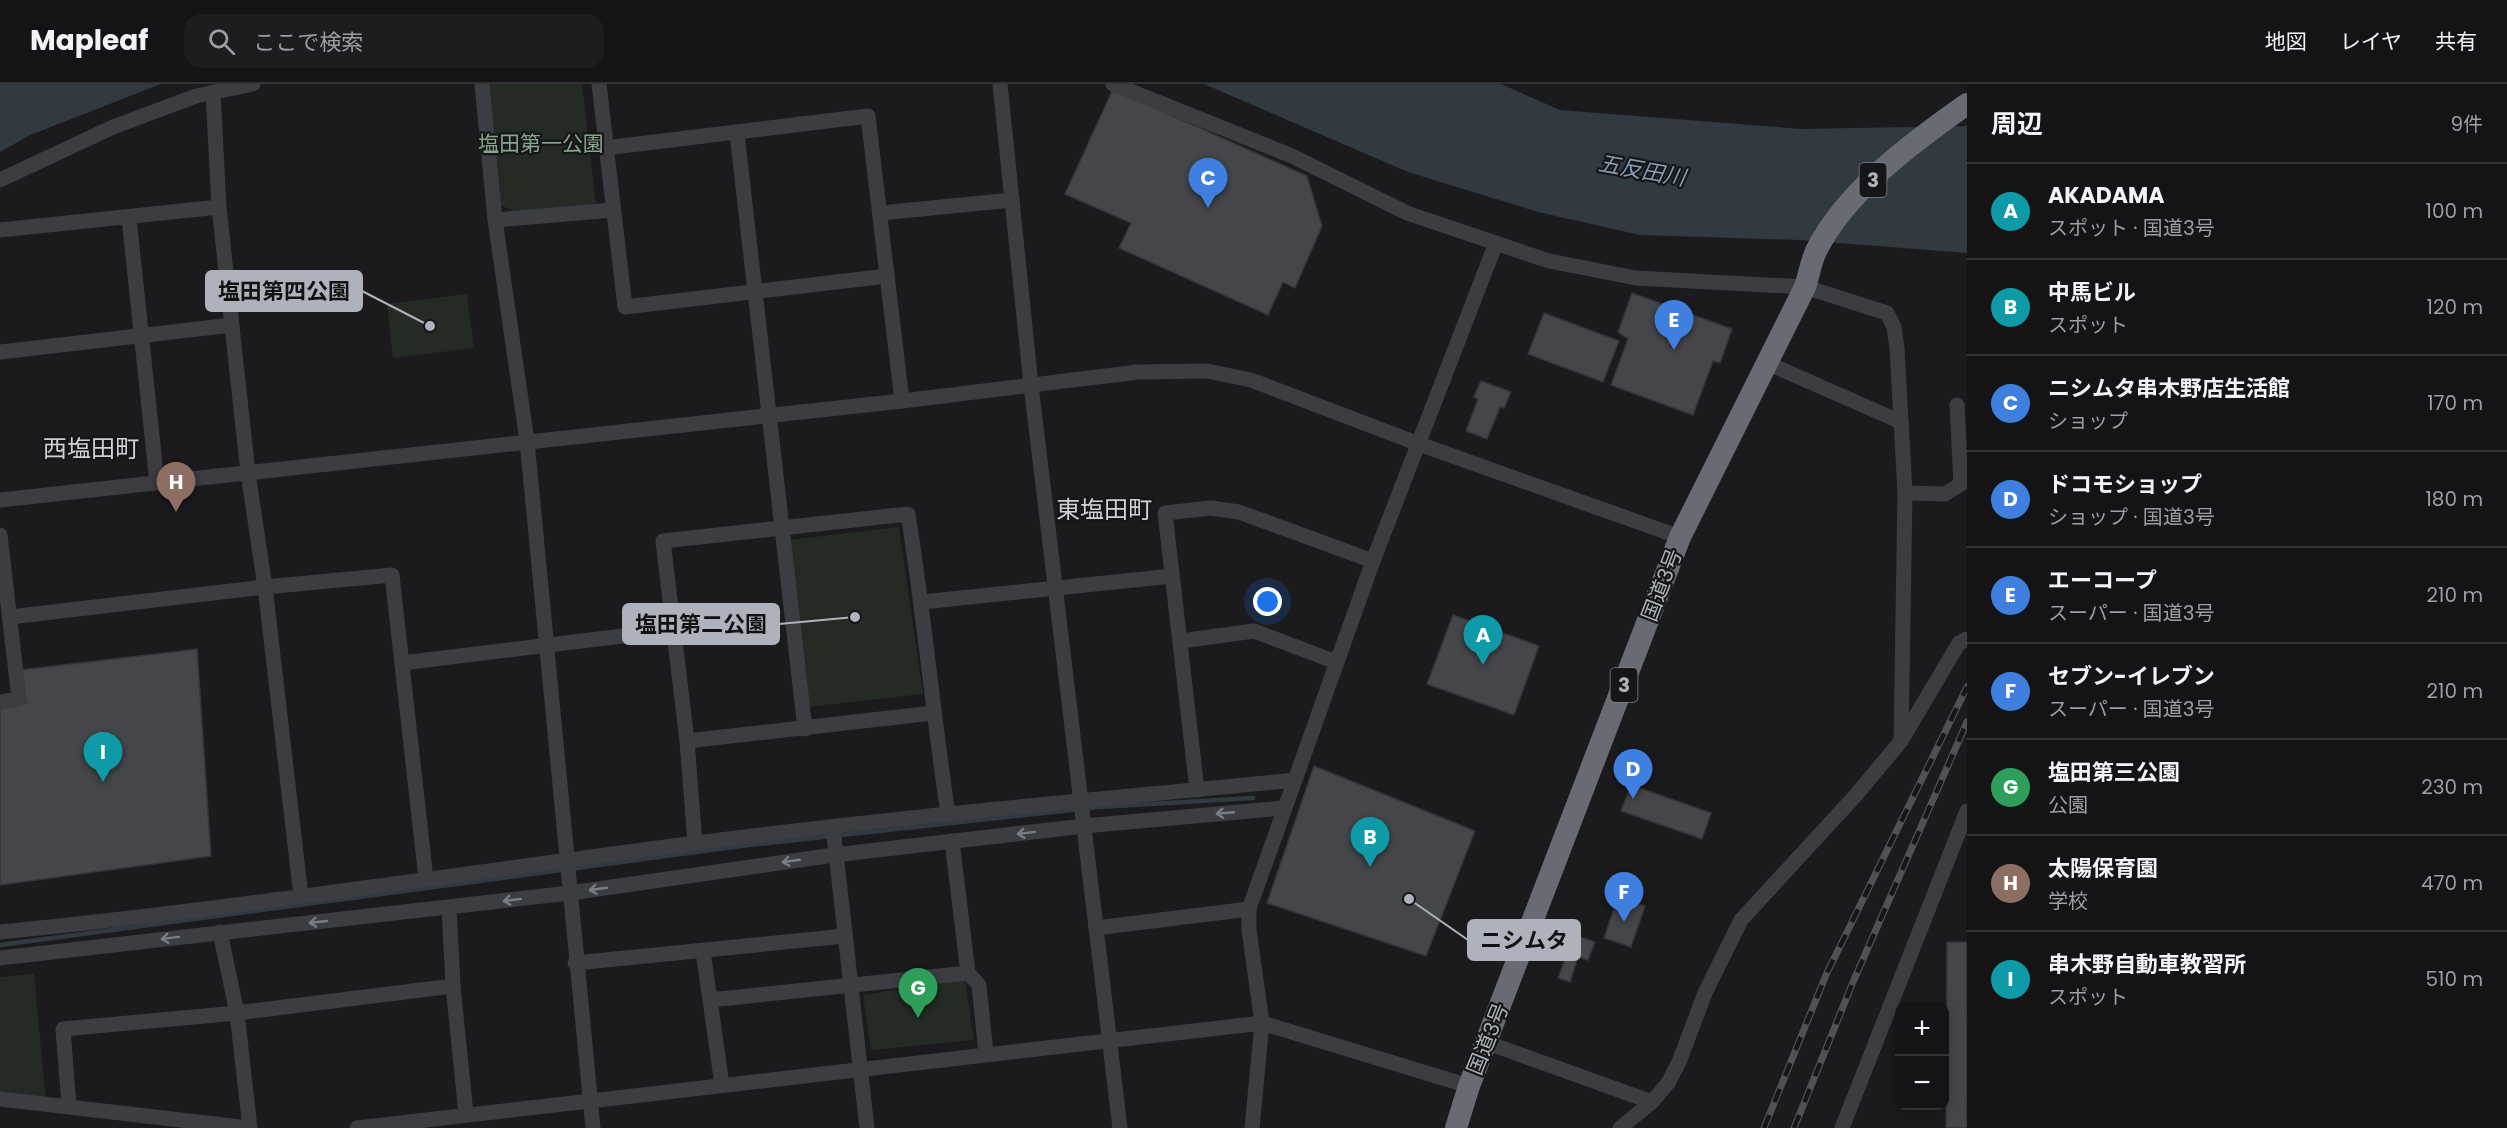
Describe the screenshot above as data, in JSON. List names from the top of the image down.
{
  "streets": {
    "highway": ["3", "国道3号"]
  },
  "districts": ["西塩田町", "東塩田町"],
  "water": ["五反田川"],
  "parks": ["塩田第一公園"],
  "places": ["塩田第四公園", "塩田第二公園", "ニシムタ"],
  "page": {
    "header": "Mapleaf",
    "search": "ここで検索",
    "nav": ["地図", "レイヤ", "共有"],
    "heading": ["周辺", "9件"],
    "pins": [
      "C",
      "E",
      "H",
      "A",
      "I",
      "D",
      "B",
      "F",
      "G"
    ],
    "list": [
      {
        "mark": "A",
        "name": "AKADAMA",
        "note": "スポット · 国道3号",
        "value": "100 m"
      },
      {
        "mark": "B",
        "name": "中馬ビル",
        "note": "スポット",
        "value": "120 m"
      },
      {
        "mark": "C",
        "name": "ニシムタ串木野店生活館",
        "note": "ショップ",
        "value": "170 m"
      },
      {
        "mark": "D",
        "name": "ドコモショップ",
        "note": "ショップ · 国道3号",
        "value": "180 m"
      },
      {
        "mark": "E",
        "name": "エーコープ",
        "note": "スーパー · 国道3号",
        "value": "210 m"
      },
      {
        "mark": "F",
        "name": "セブン-イレブン",
        "note": "スーパー · 国道3号",
        "value": "210 m"
      },
      {
        "mark": "G",
        "name": "塩田第三公園",
        "note": "公園",
        "value": "230 m"
      },
      {
        "mark": "H",
        "name": "太陽保育園",
        "note": "学校",
        "value": "470 m"
      },
      {
        "mark": "I",
        "name": "串木野自動車教習所",
        "note": "スポット",
        "value": "510 m"
      }
    ],
    "map_buttons": ["+", "−"]
  }
}
